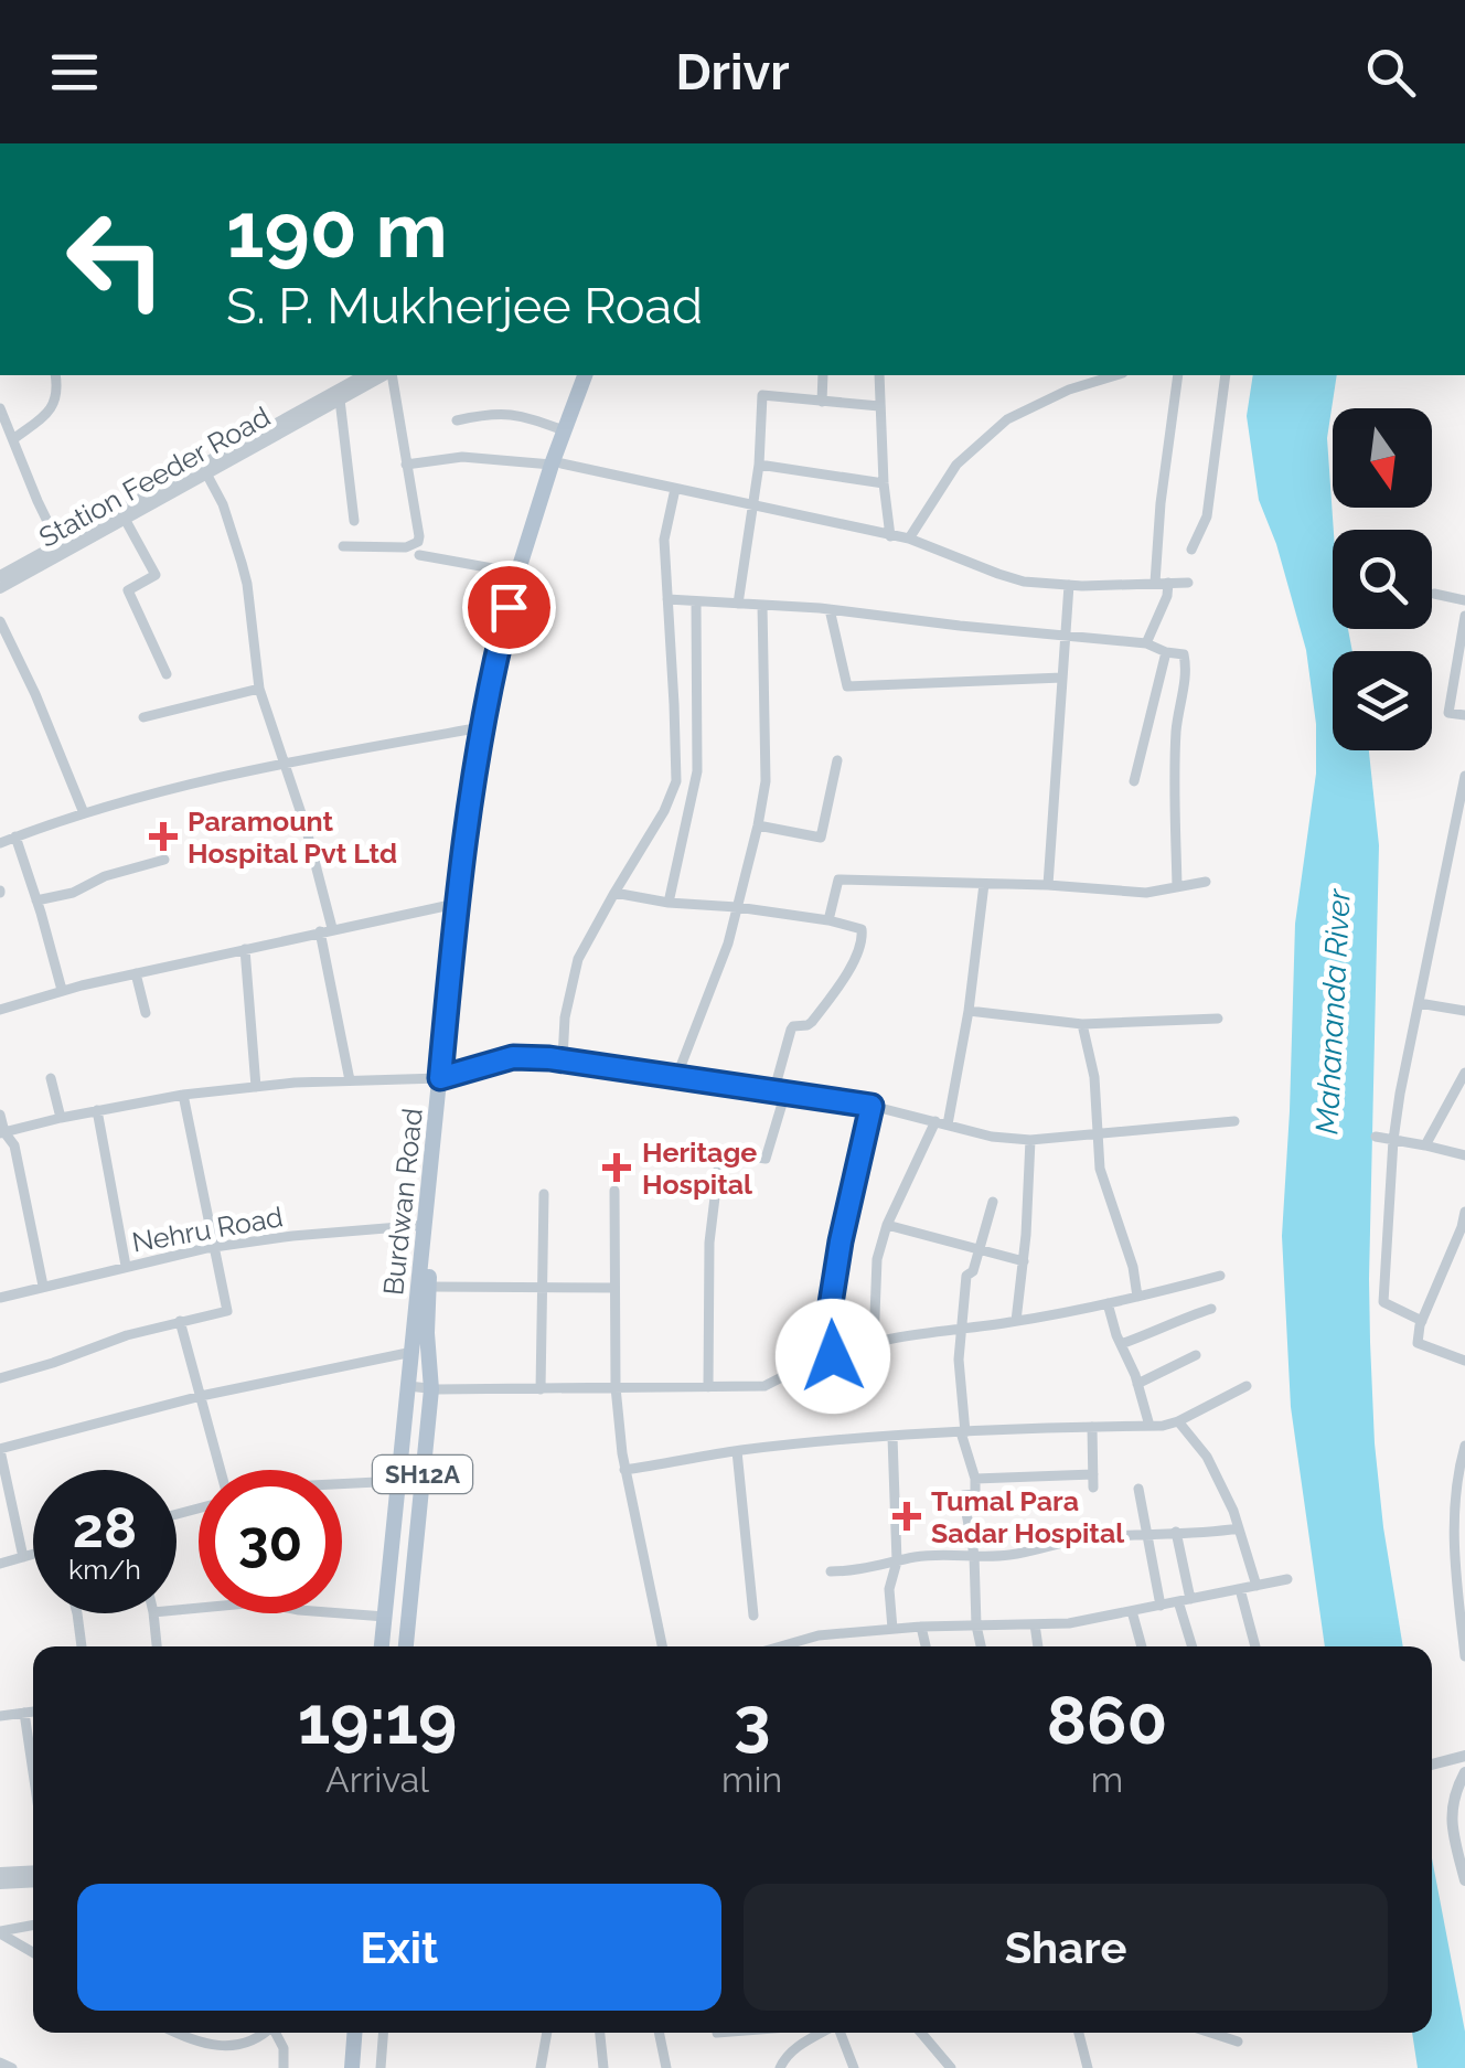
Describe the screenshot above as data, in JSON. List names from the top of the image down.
{
  "streets": {
    "main road": ["Burdwan Road", "SH12A"],
    "street": ["Station Feeder Road", "Nehru Road"]
  },
  "crossings": [
    ["Burdwan Road", "Nehru Road"]
  ],
  "water": ["Mahananda River"],
  "places": {
    "health": ["Paramount Hospital Pvt Ltd", "Heritage Hospital", "Tumal Para Sadar Hospital"]
  },
  "north": "bottom",
  "page": {
    "header": "Drivr",
    "turn": ["190 m", "S. P. Mukherjee Road"],
    "speed": "28 km/h",
    "limit": "30",
    "eta": [
      "19:19",
      "Arrival",
      "3",
      "min",
      "860",
      "m"
    ],
    "buttons": ["Exit", "Share"]
  }
}
